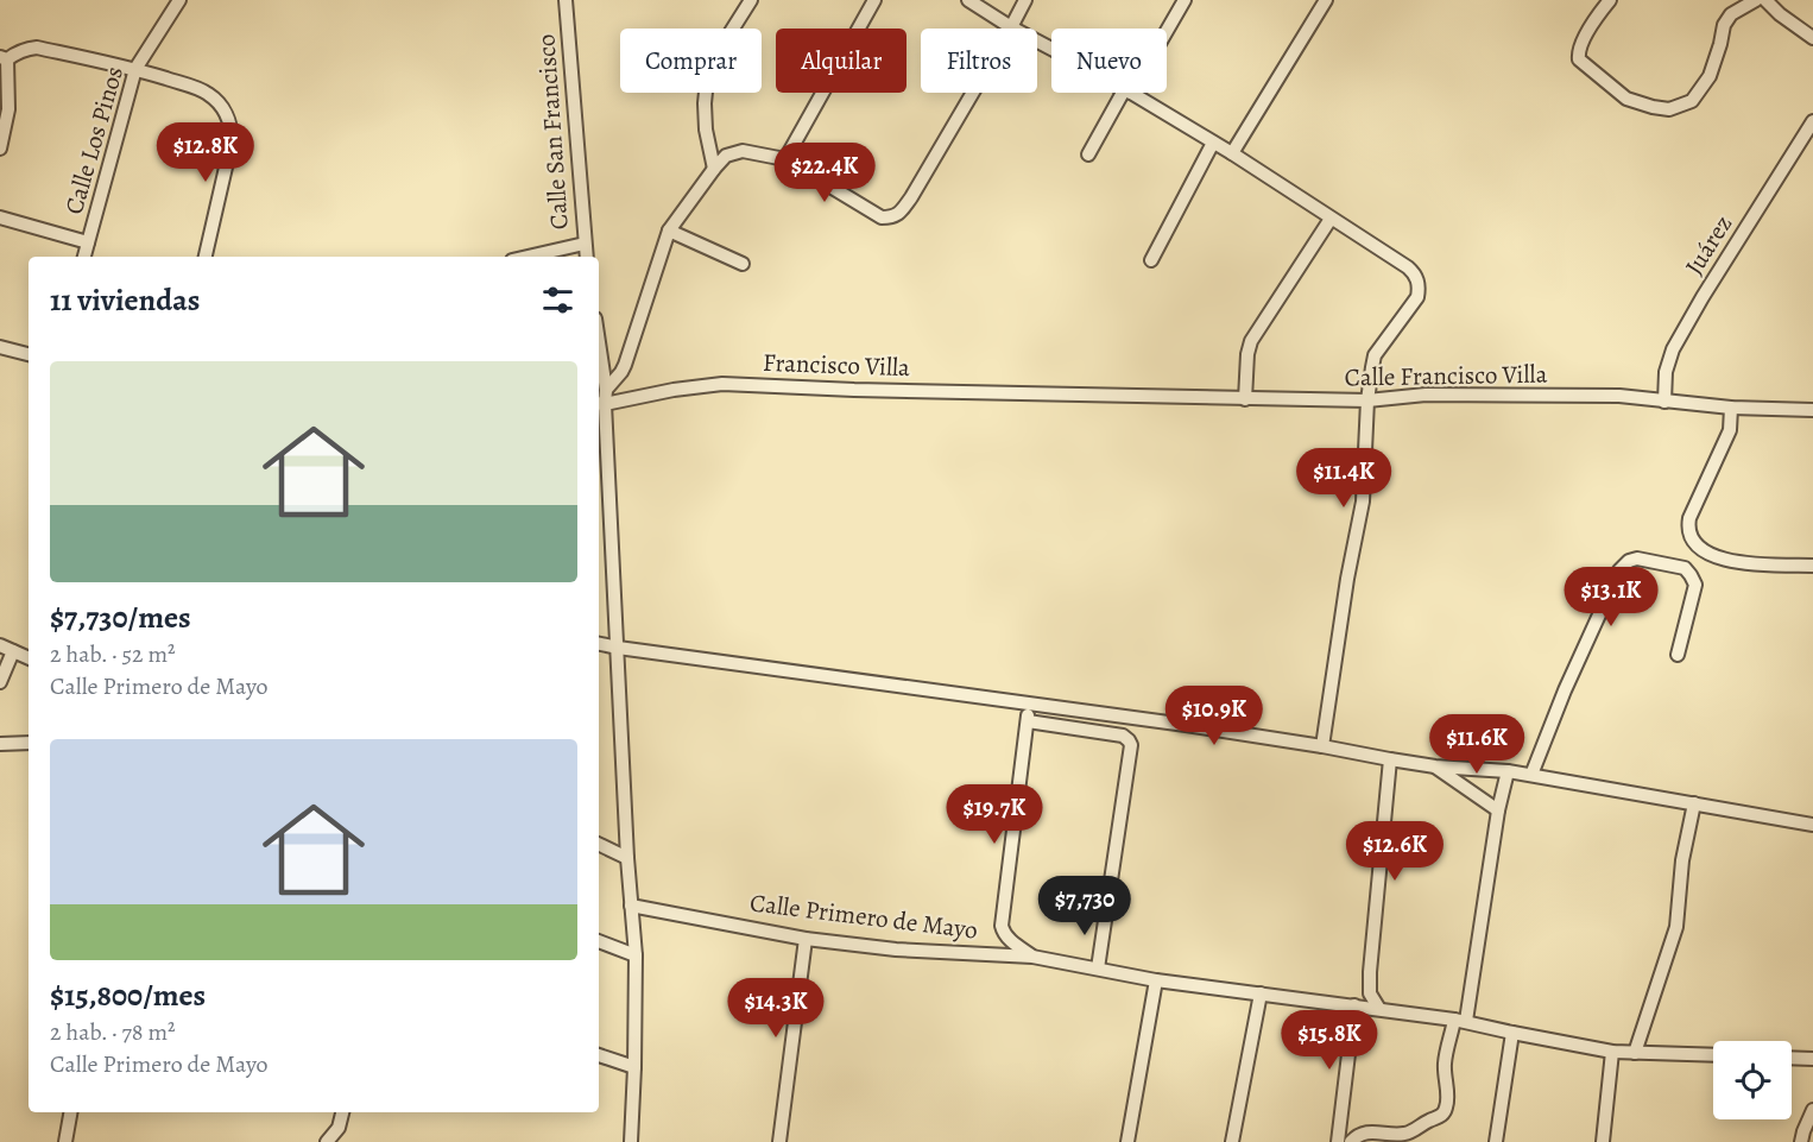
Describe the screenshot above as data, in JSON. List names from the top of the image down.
{
  "streets": {
    "street": [
      "Calle San Francisco",
      "Calle Los Pinos",
      "Juárez",
      "Francisco Villa",
      "Calle Francisco Villa",
      "Calle Primero de Mayo"
    ]
  },
  "crossings": [
    ["Juárez", "Calle Francisco Villa"],
    ["Francisco Villa", "Calle Francisco Villa"]
  ],
  "page": {
    "chip": [
      "Comprar",
      "Alquilar",
      "Filtros",
      "Nuevo"
    ],
    "price": [
      "$12.8K",
      "$22.4K",
      "$11.4K",
      "$13.1K",
      "$10.9K",
      "$11.6K",
      "$19.7K",
      "$12.6K",
      "$7,730",
      "$14.3K",
      "$15.8K"
    ],
    "heading": "11 viviendas",
    "list": [
      {
        "name": "$7,730/mes",
        "note": "2 hab. · 52 m² · Calle Primero de Mayo"
      },
      {
        "name": "$15,800/mes",
        "note": "2 hab. · 78 m² · Calle Primero de Mayo"
      }
    ]
  }
}
